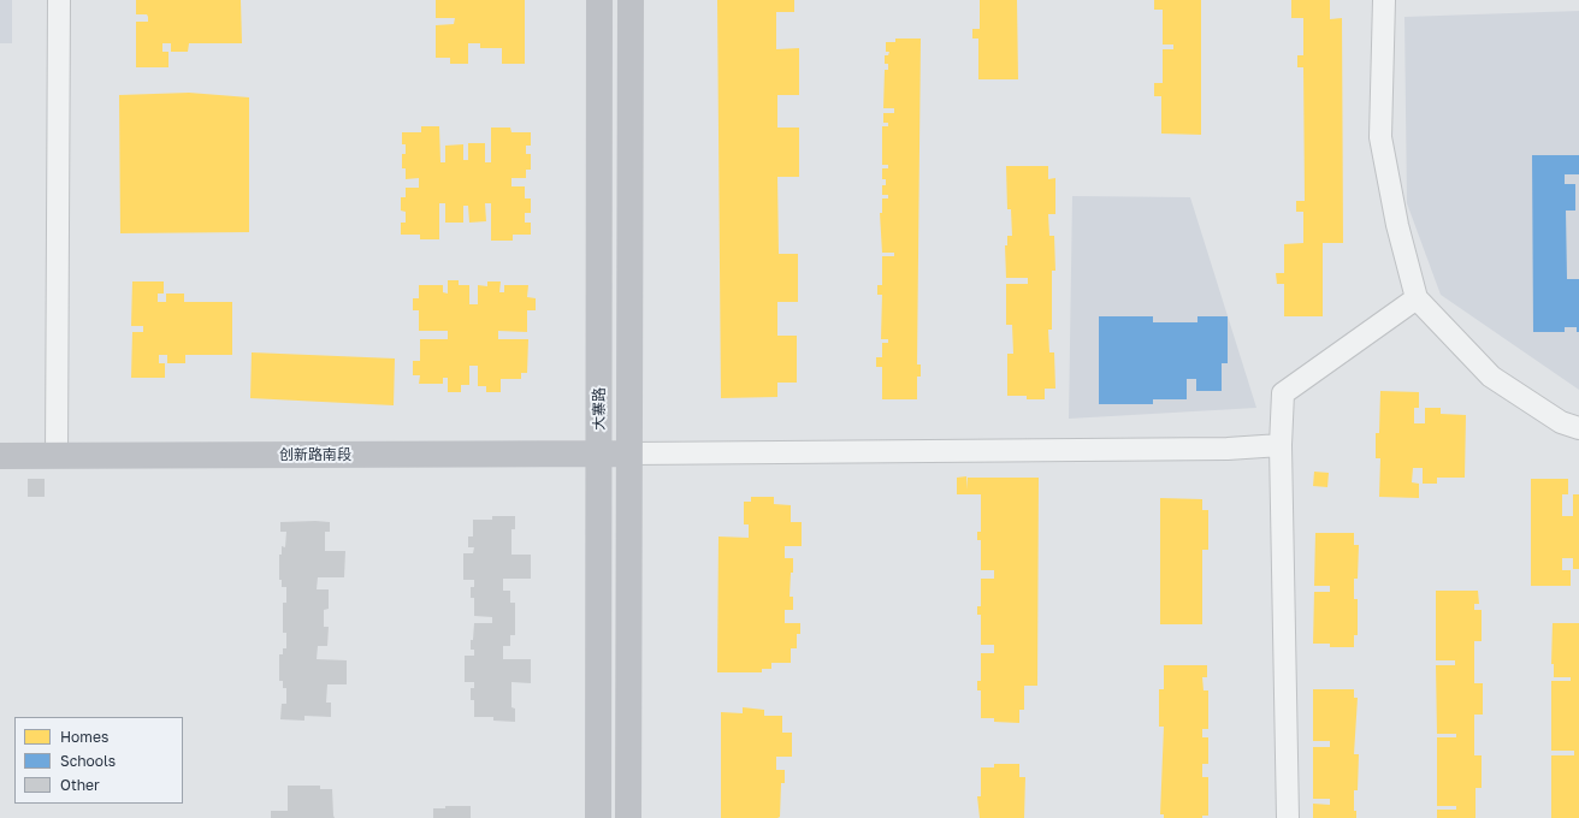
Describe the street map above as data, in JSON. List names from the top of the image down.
{
  "streets": {
    "main road": ["大寨路", "创新路南段"]
  },
  "crossings": [
    ["大寨路", "创新路南段"]
  ],
  "legend": ["Homes", "Schools", "Other"]
}
